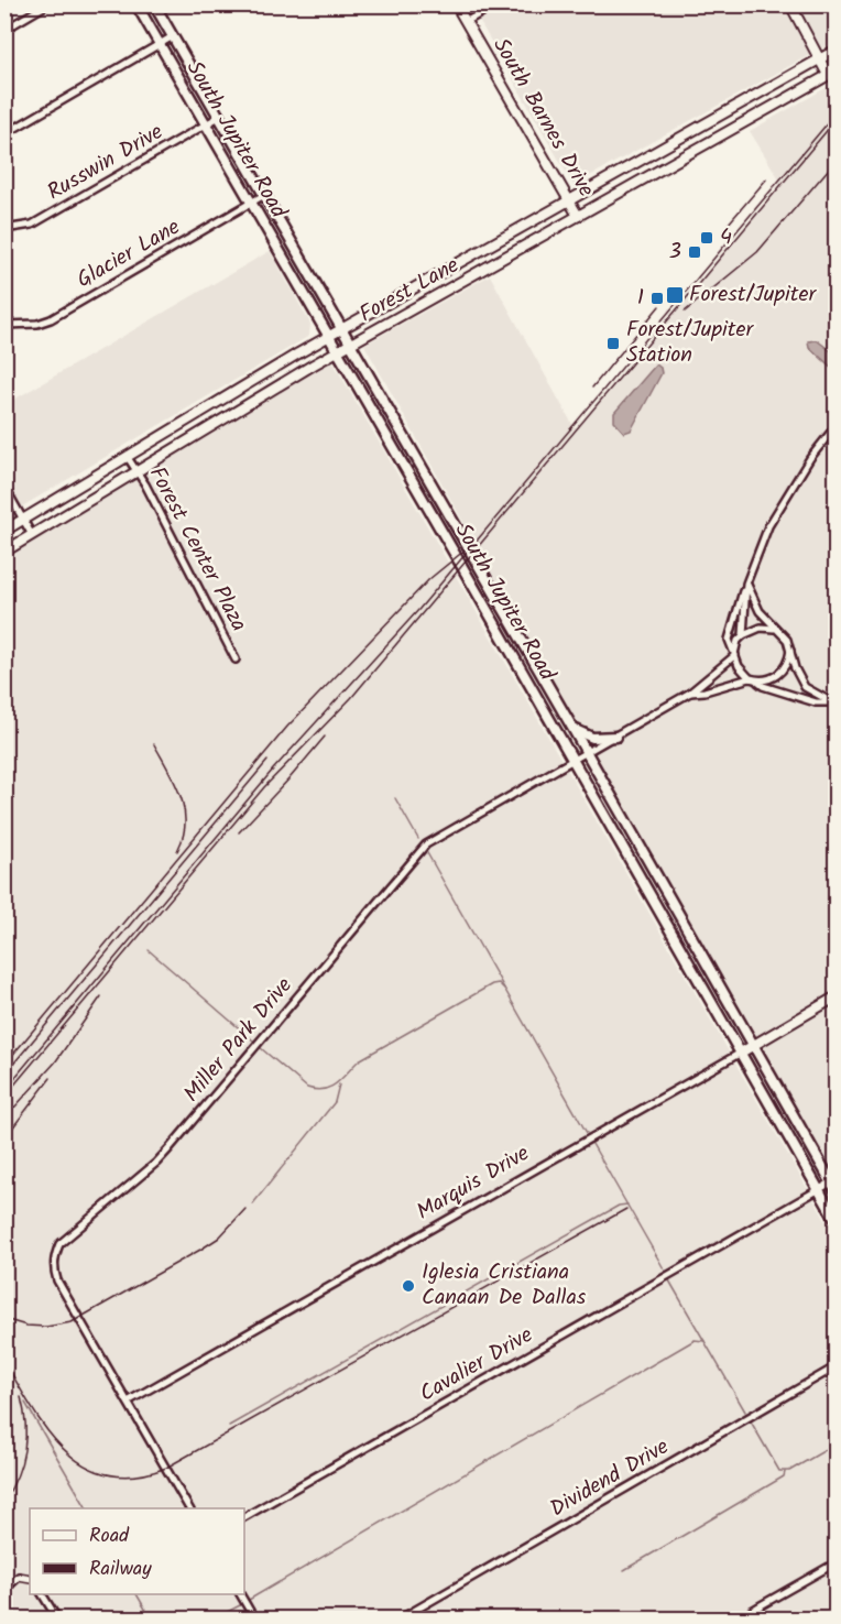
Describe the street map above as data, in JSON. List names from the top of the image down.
{
  "streets": {
    "main road": [
      "South Barnes Drive",
      "South Jupiter Road",
      "Forest Lane",
      "Marquis Drive"
    ],
    "street": [
      "Russwin Drive",
      "Glacier Lane",
      "Forest Center Plaza",
      "Miller Park Drive",
      "Cavalier Drive",
      "Dividend Drive"
    ]
  },
  "crossings": [
    ["South Barnes Drive", "Forest Lane"],
    ["South Jupiter Road", "Russwin Drive"],
    ["South Jupiter Road", "Glacier Lane"],
    ["South Jupiter Road", "Forest Lane"],
    ["South Jupiter Road", "Miller Park Drive"],
    ["South Jupiter Road", "Marquis Drive"],
    ["South Jupiter Road", "Cavalier Drive"],
    ["Forest Lane", "Forest Center Plaza"],
    ["Miller Park Drive", "Marquis Drive"]
  ],
  "places": {
    "transit": [
      "4",
      "3",
      "Forest/Jupiter",
      "1",
      "Forest/Jupiter Station"
    ],
    "other": ["Iglesia Cristiana Canaan De Dallas"]
  },
  "legend": ["Road", "Railway"]
}
